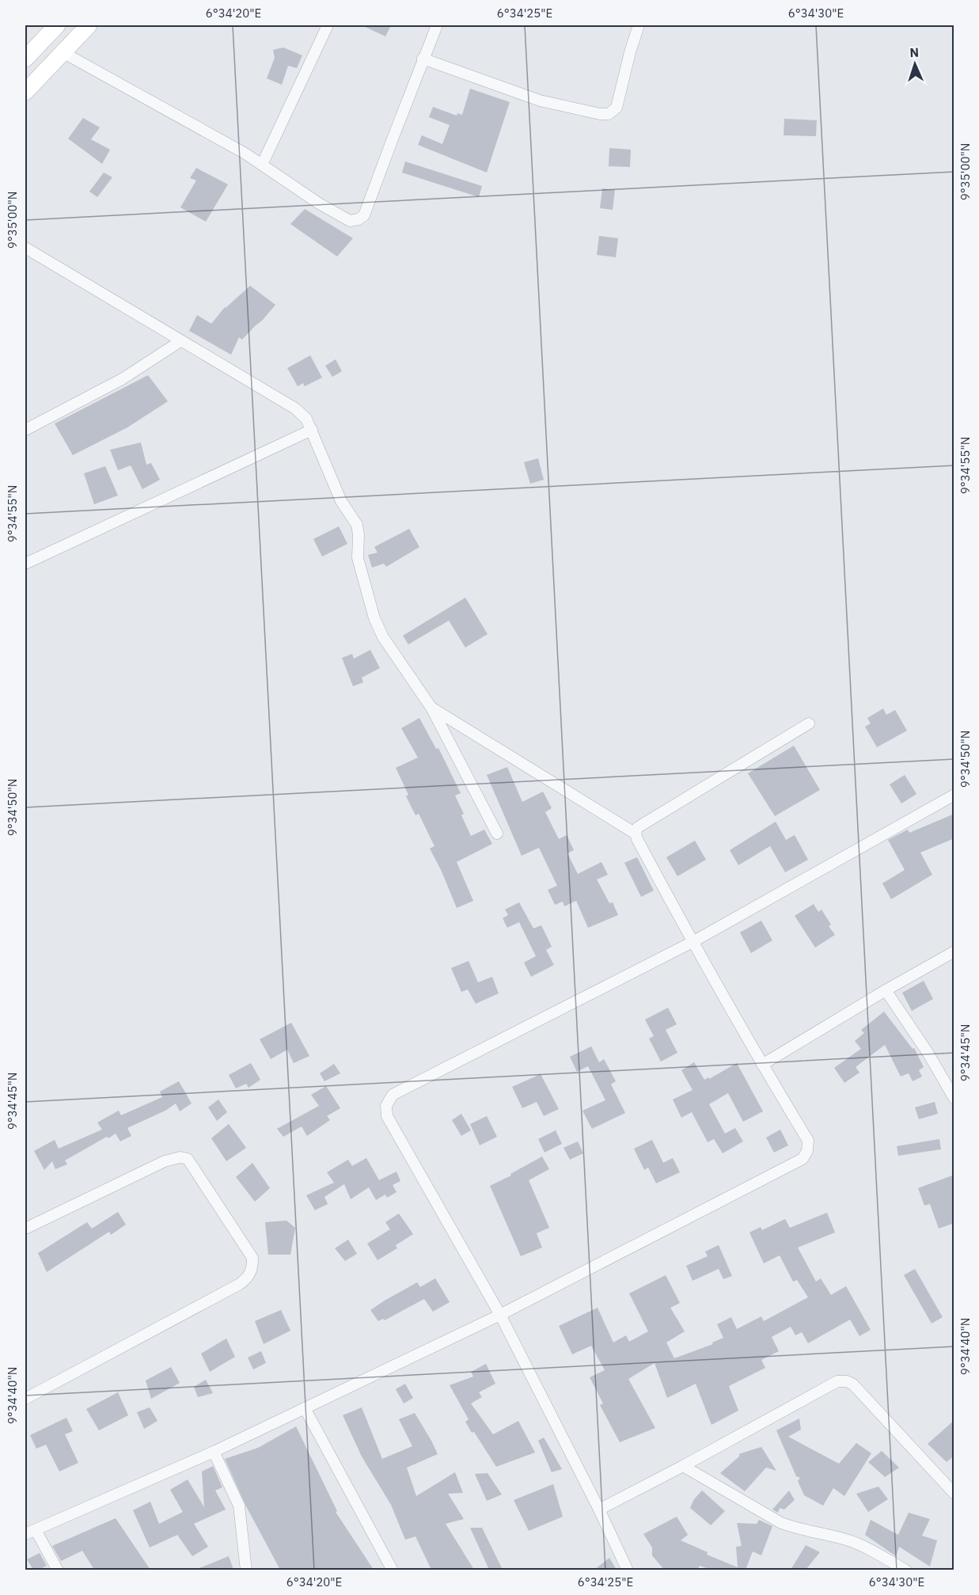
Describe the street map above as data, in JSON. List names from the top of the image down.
{
  "north": "top",
  "coordinates": [
    "6°34'20\"E",
    "6°34'25\"E",
    "6°34'30\"E",
    "9°35'00\"N",
    "9°34'55\"N",
    "9°34'50\"N",
    "9°34'45\"N",
    "9°34'40\"N"
  ]
}
